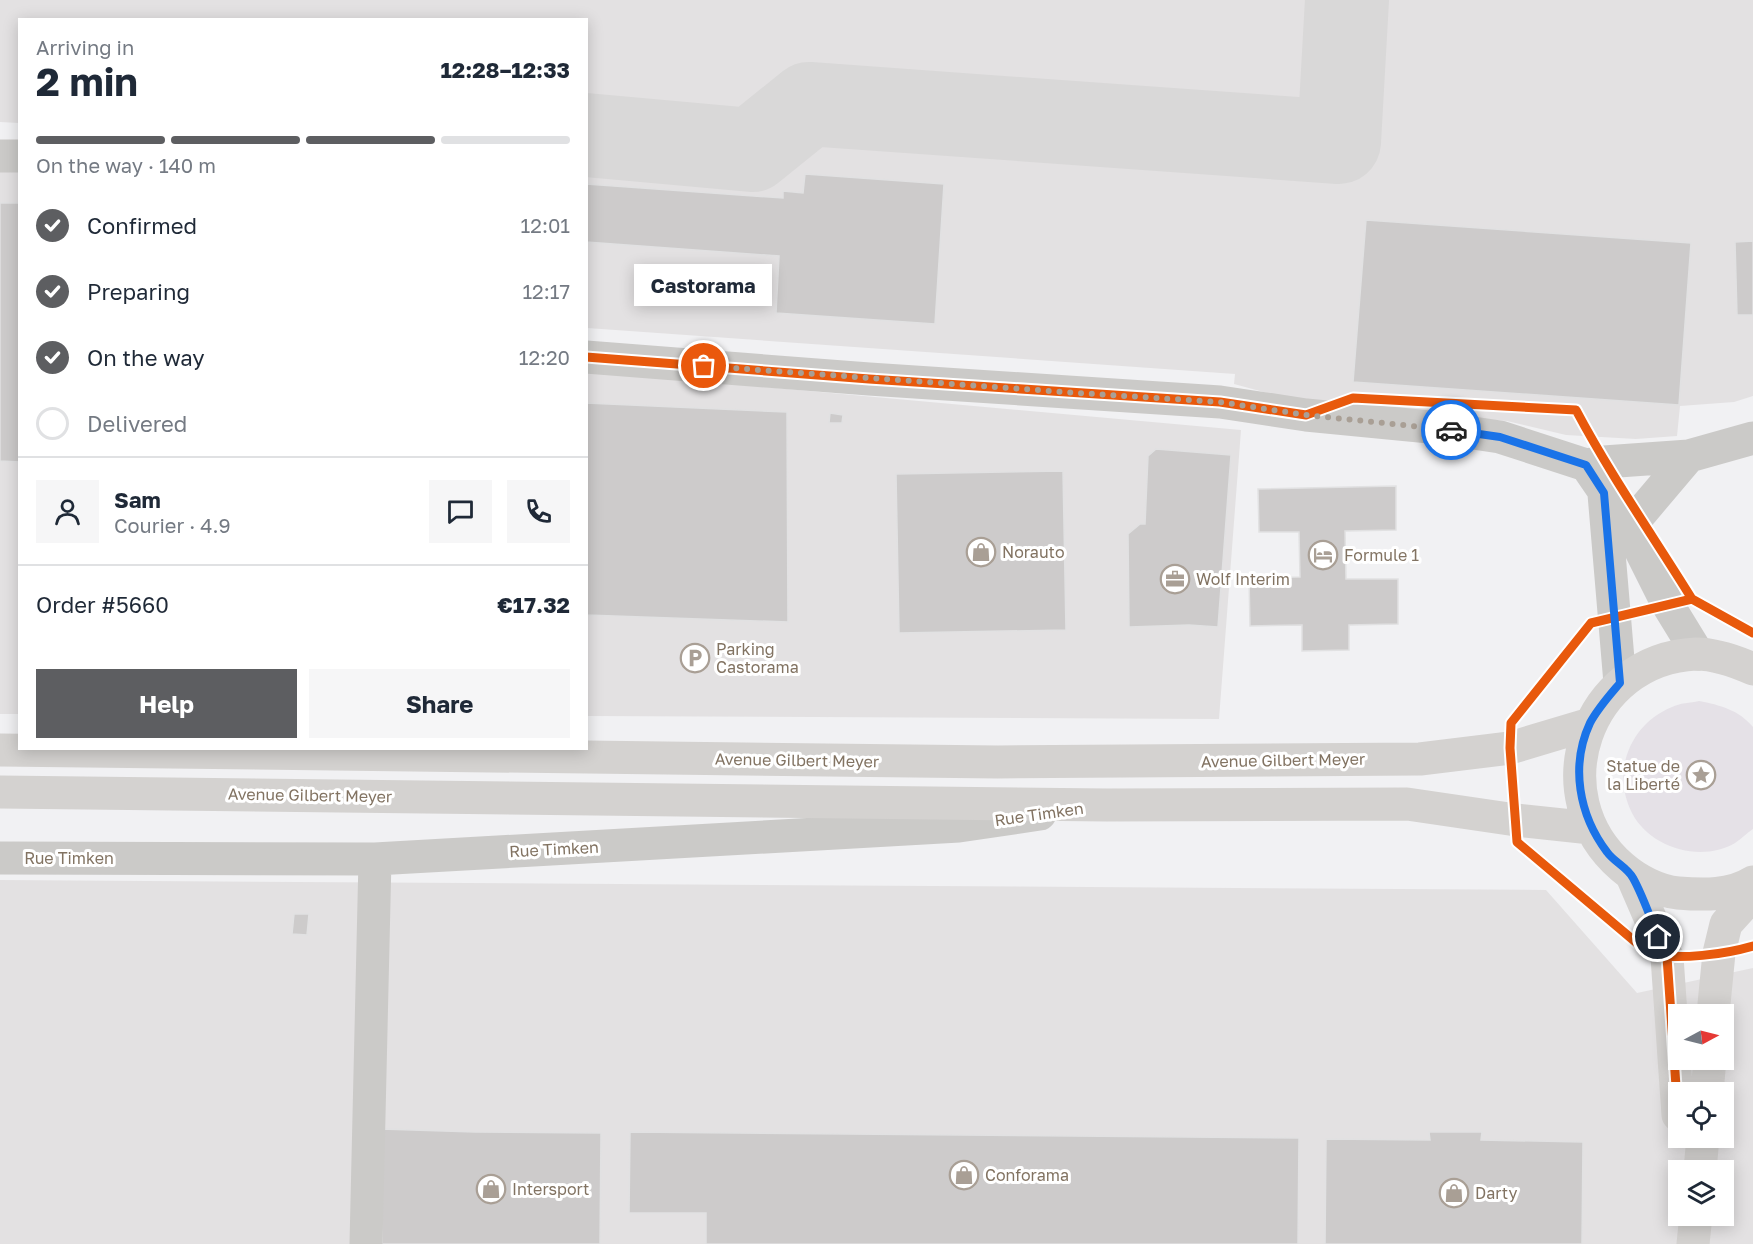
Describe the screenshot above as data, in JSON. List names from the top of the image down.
{
  "streets": {
    "main road": ["Avenue Gilbert Meyer"],
    "street": ["Rue Timken"]
  },
  "crossings": [
    ["Avenue Gilbert Meyer", "Rue Timken"]
  ],
  "places": {
    "other": ["Castorama"],
    "shop": [
      "Norauto",
      "Conforama",
      "Intersport",
      "Darty"
    ],
    "hotel": ["Formule 1"],
    "office": ["Wolf Interim"],
    "parking": ["Parking Castorama"],
    "place": ["Statue de la Liberté"]
  },
  "north": "right",
  "page": {
    "heading": ["2 min", "Arriving in", "12:28–12:33"],
    "panel": [
      "Sam",
      "Courier · 4.9",
      "Order #5660",
      "€17.32"
    ],
    "bar": "On the way · 140 m",
    "list": [
      ["Confirmed", "12:01"],
      ["Preparing", "12:17"],
      ["On the way", "12:20"],
      "Delivered"
    ],
    "bubble": "Castorama",
    "buttons": ["Help", "Share"]
  }
}
